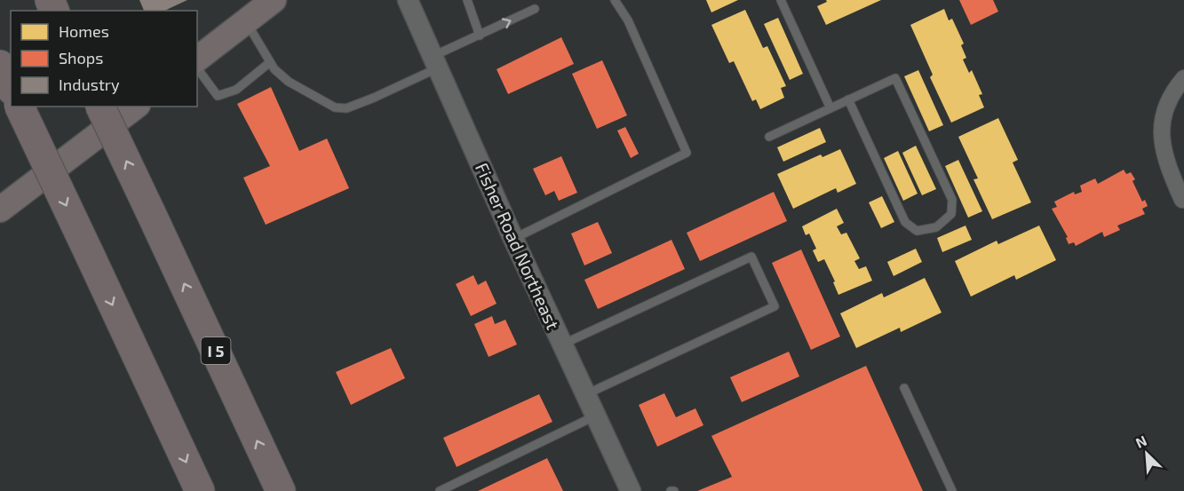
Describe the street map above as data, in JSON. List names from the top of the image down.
{
  "streets": {
    "highway": ["I 5"],
    "street": ["Fisher Road Northeast"]
  },
  "legend": ["Homes", "Shops", "Industry"],
  "north": "top left"
}
